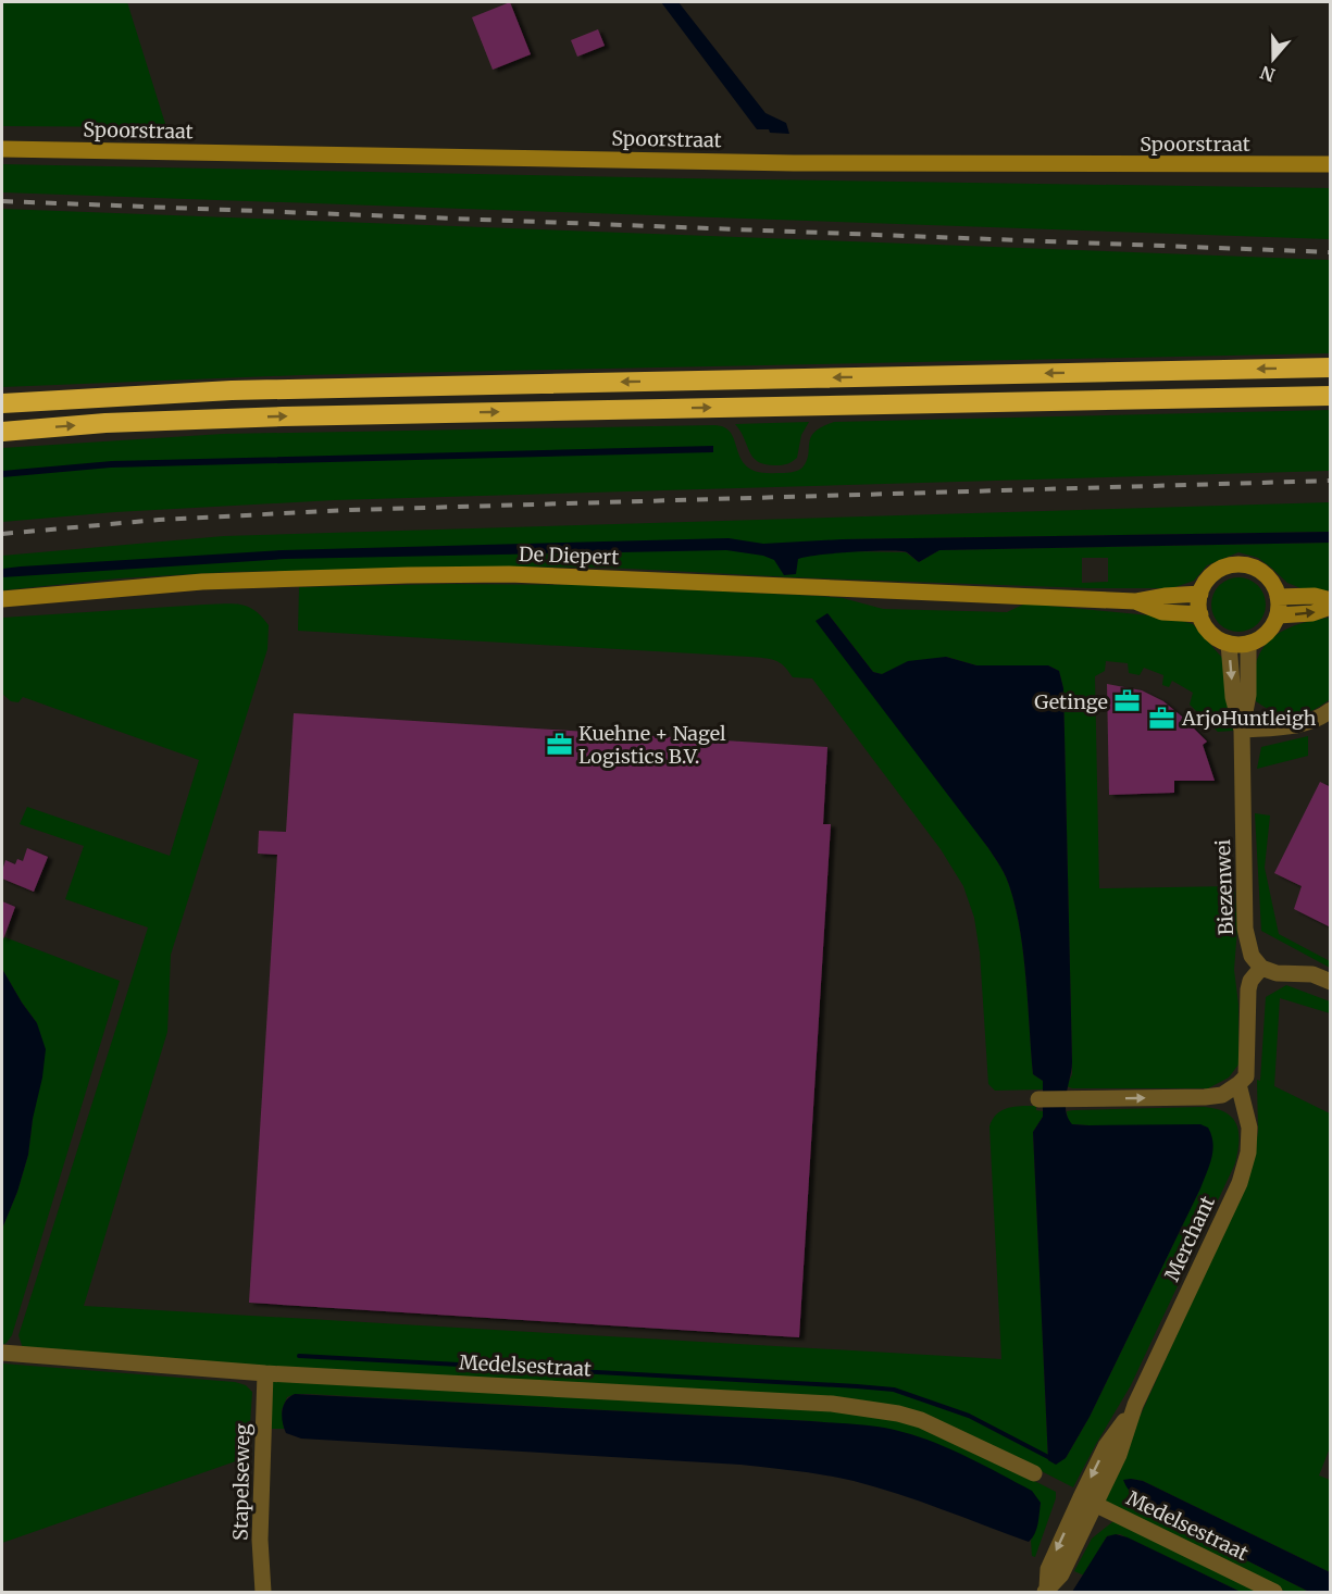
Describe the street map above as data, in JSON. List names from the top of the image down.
{
  "streets": {
    "main road": ["Spoorstraat", "De Diepert"],
    "street": [
      "Biezenwei",
      "Merchant",
      "Medelsestraat",
      "Stapelseweg"
    ]
  },
  "crossings": [
    ["De Diepert", "Biezenwei"],
    ["Biezenwei", "Merchant"],
    ["Merchant", "Medelsestraat"],
    ["Medelsestraat", "Stapelseweg"]
  ],
  "places": {
    "office": ["Getinge", "ArjoHuntleigh", "Kuehne + Nagel Logistics B.V."]
  },
  "north": "bottom"
}
